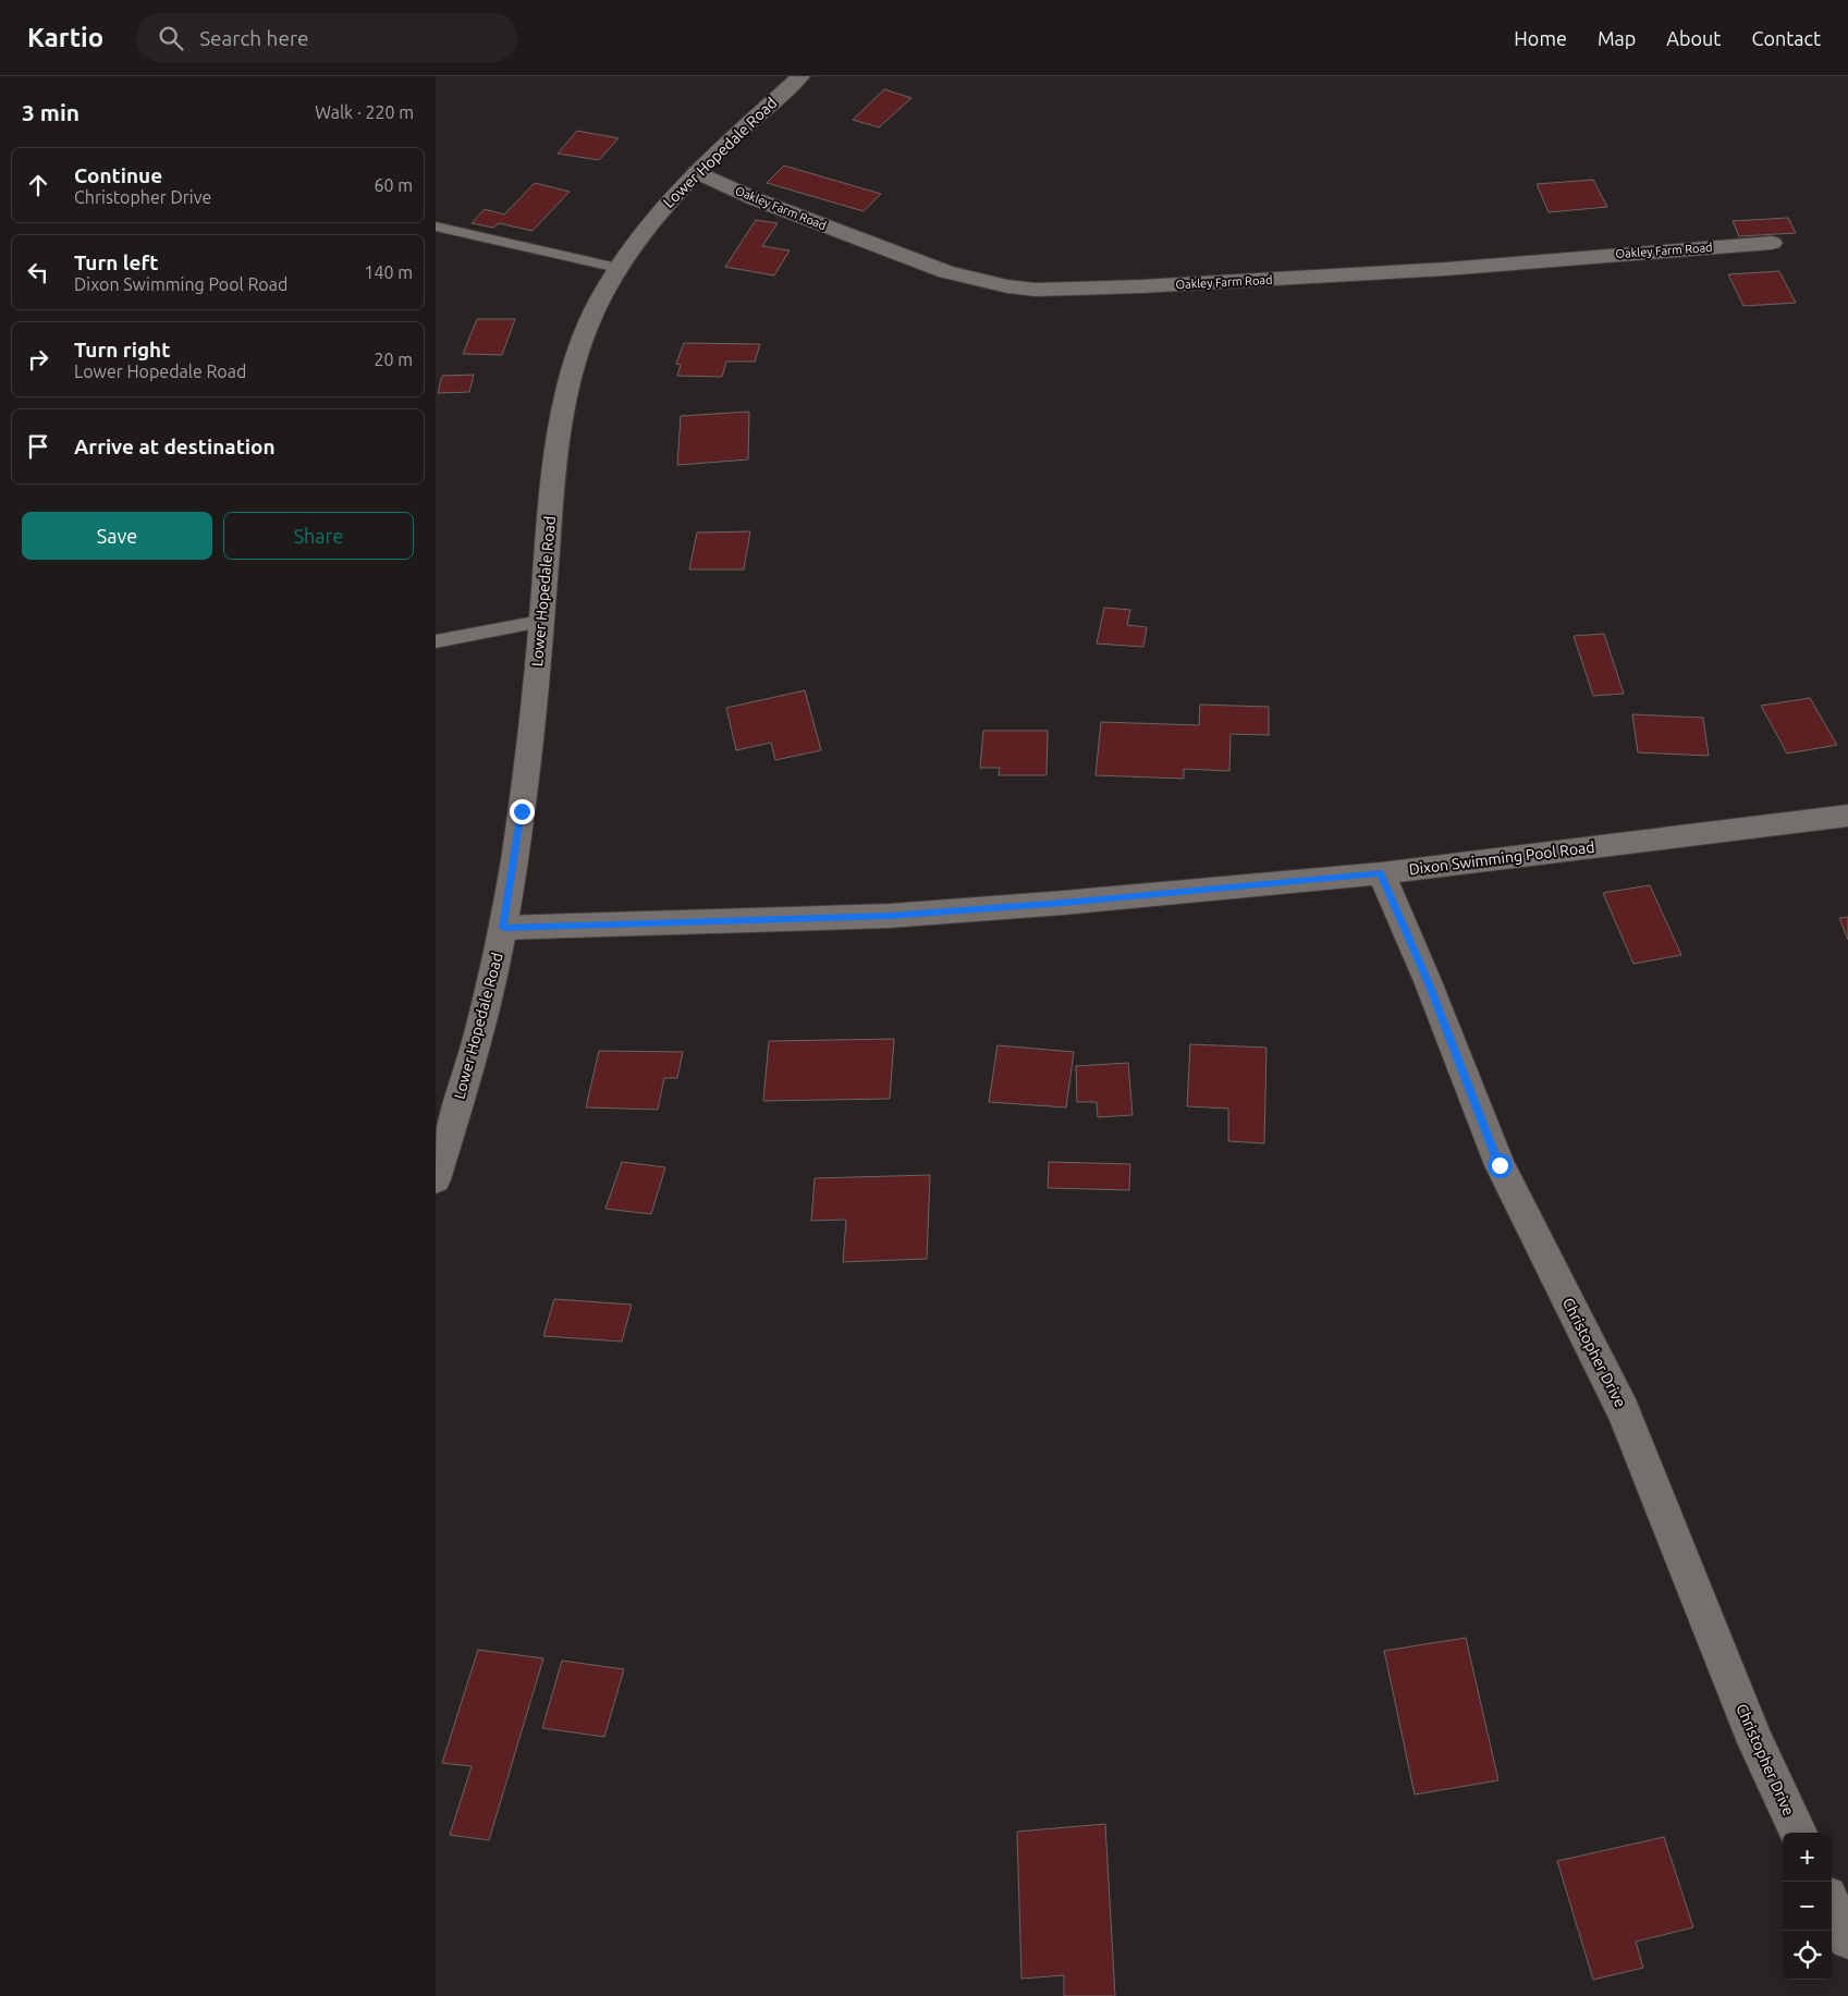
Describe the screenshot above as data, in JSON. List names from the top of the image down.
{
  "streets": {
    "street": [
      "Lower Hopedale Road",
      "Oakley Farm Road",
      "Dixon Swimming Pool Road",
      "Christopher Drive"
    ]
  },
  "crossings": [
    ["Lower Hopedale Road", "Oakley Farm Road"],
    ["Lower Hopedale Road", "Dixon Swimming Pool Road"],
    ["Dixon Swimming Pool Road", "Christopher Drive"]
  ],
  "page": {
    "header": "Kartio",
    "search": "Search here",
    "nav": [
      "Home",
      "Map",
      "About",
      "Contact"
    ],
    "heading": ["3 min", "Walk · 220 m"],
    "list": [
      ["Continue", "Christopher Drive", "60 m"],
      ["Turn left", "Dixon Swimming Pool Road", "140 m"],
      ["Turn right", "Lower Hopedale Road", "20 m"],
      "Arrive at destination"
    ],
    "buttons": ["Save", "Share"],
    "map_buttons": ["+", "−"]
  }
}
